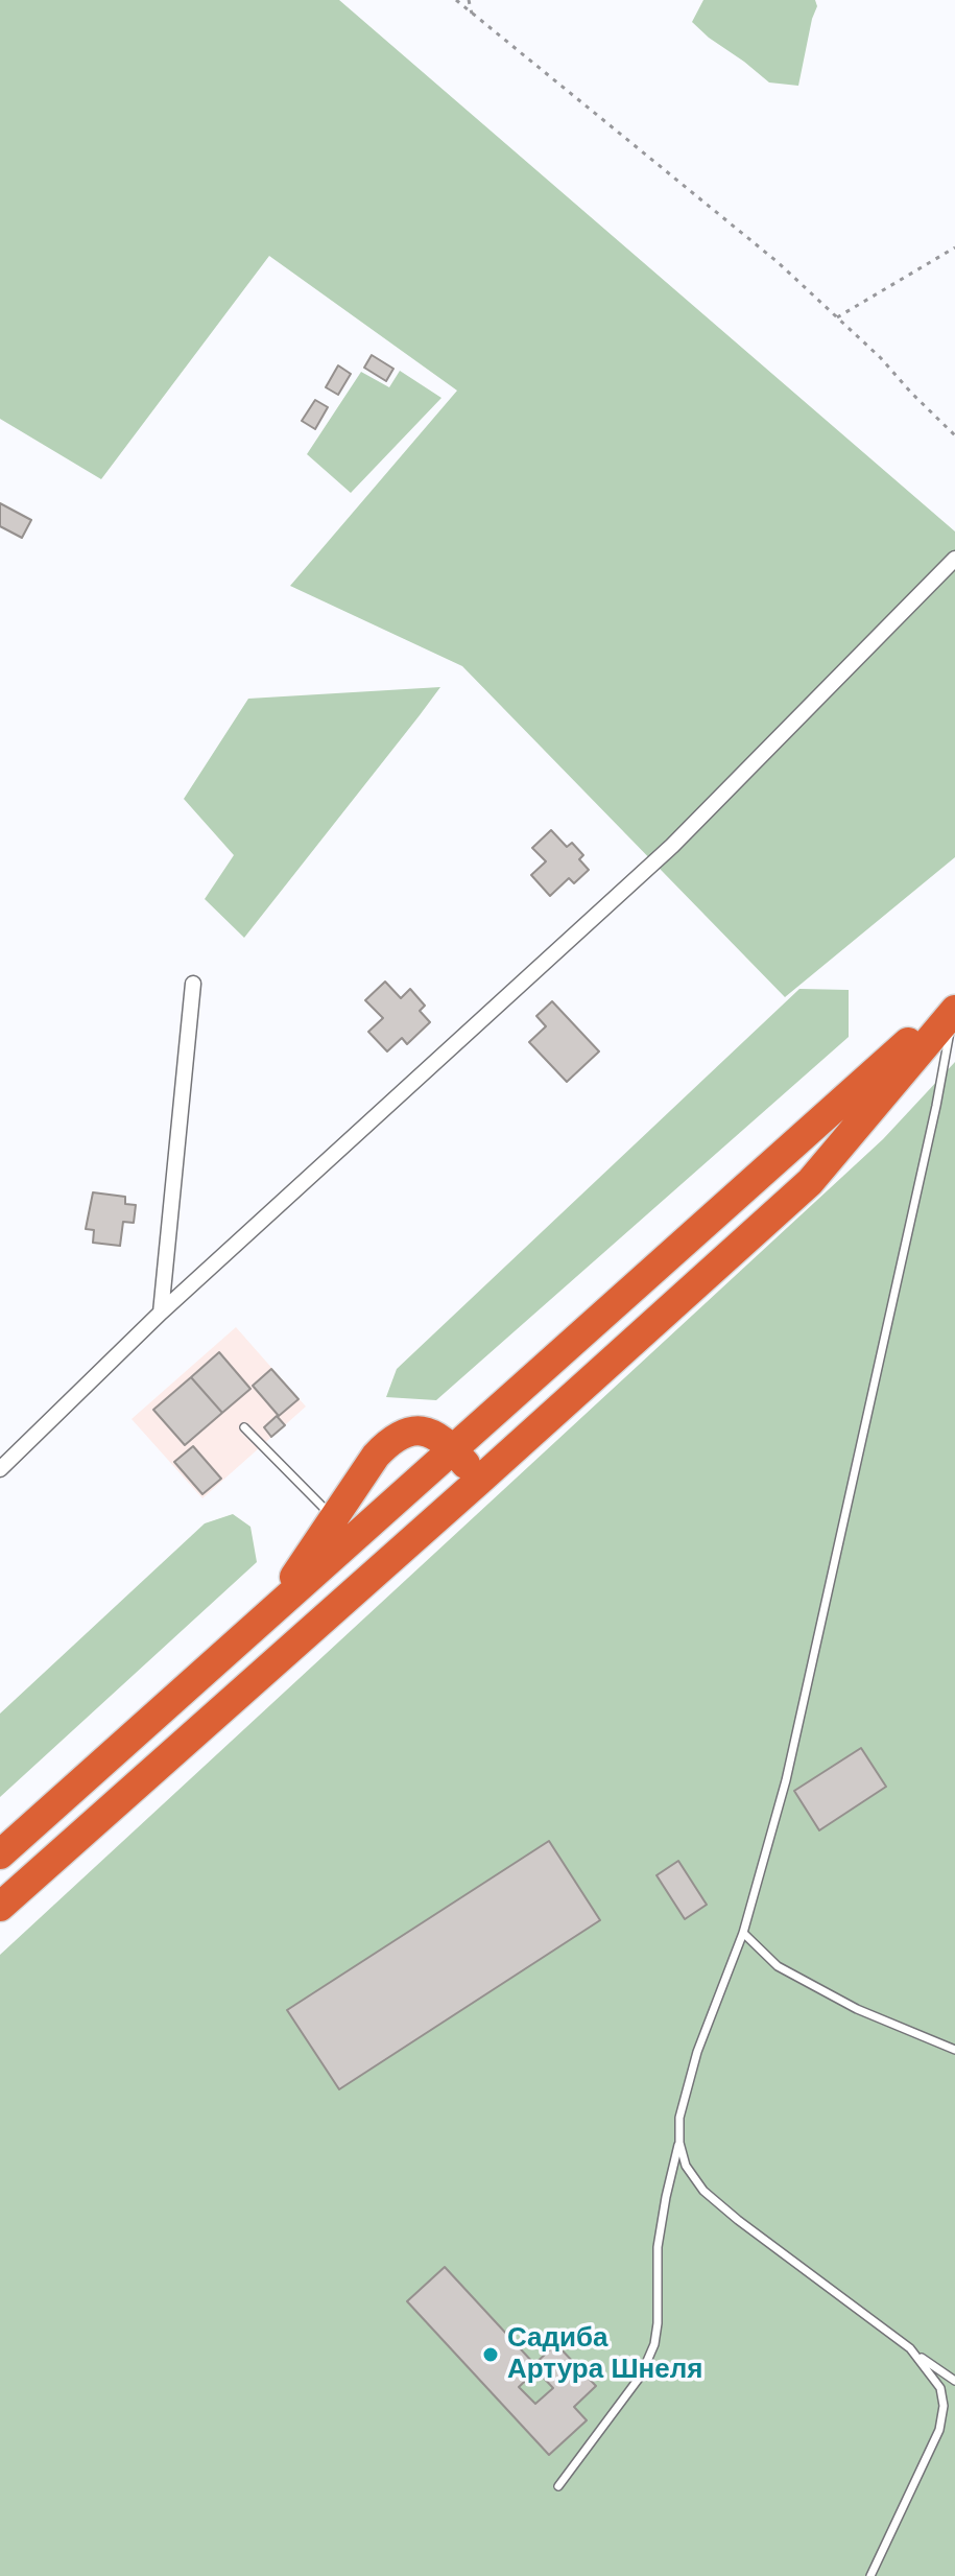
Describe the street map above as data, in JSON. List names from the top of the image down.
{
  "places": ["Садиба Артура Шнеля"]
}
